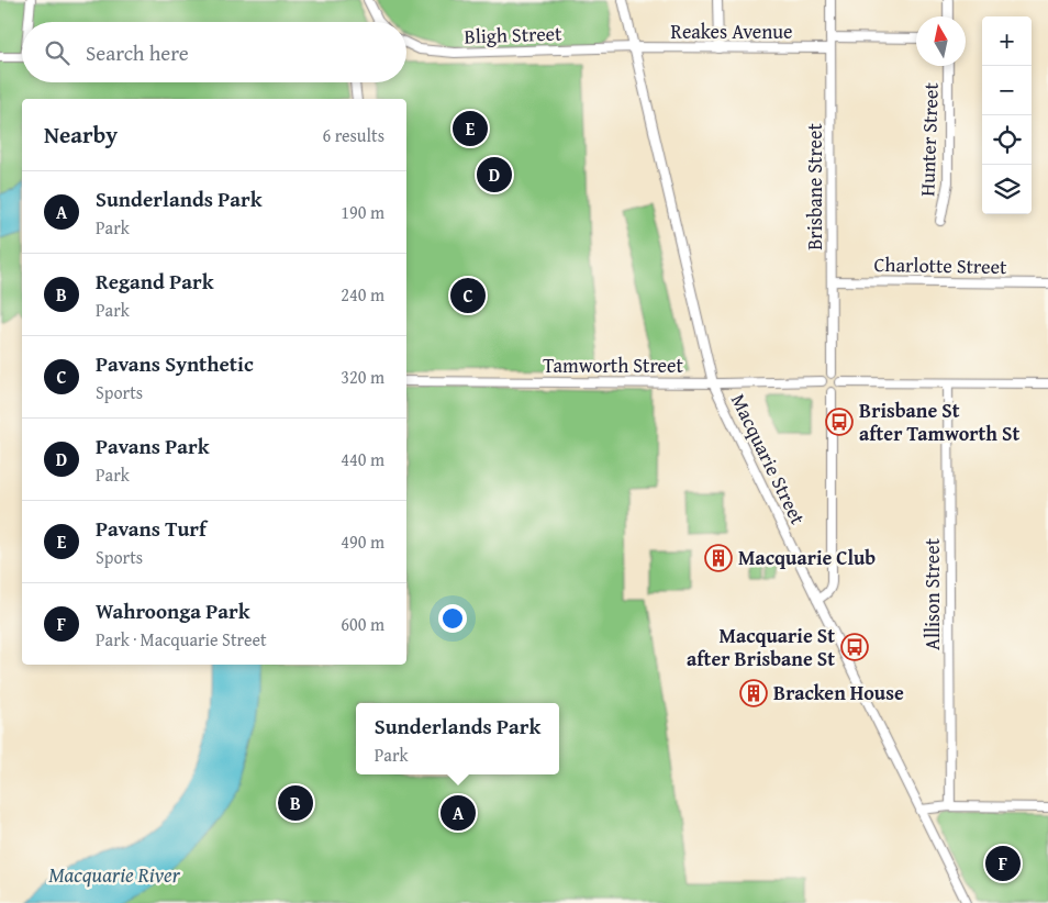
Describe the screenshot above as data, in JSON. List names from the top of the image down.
{
  "streets": {
    "street": [
      "Reakes Avenue",
      "Bligh Street",
      "Hunter Street",
      "Brisbane Street",
      "Charlotte Street",
      "Tamworth Street",
      "Macquarie Street",
      "Allison Street"
    ]
  },
  "crossings": [
    ["Reakes Avenue", "Bligh Street"],
    ["Reakes Avenue", "Brisbane Street"],
    ["Reakes Avenue", "Macquarie Street"],
    ["Bligh Street", "Macquarie Street"],
    ["Brisbane Street", "Charlotte Street"],
    ["Brisbane Street", "Tamworth Street"],
    ["Tamworth Street", "Macquarie Street"]
  ],
  "water": ["Macquarie River"],
  "places": {
    "bus stop": ["Brisbane St after Tamworth St", "Macquarie St after Brisbane St"],
    "building": ["Macquarie Club", "Bracken House"]
  },
  "north": "top",
  "page": {
    "map_buttons": ["+", "−"],
    "search": "Search here",
    "heading": ["Nearby", "6 results"],
    "pins": [
      "E",
      "D",
      "C",
      "B",
      "A",
      "F"
    ],
    "list": [
      {
        "mark": "A",
        "name": "Sunderlands Park",
        "note": "Park",
        "value": "190 m"
      },
      {
        "mark": "B",
        "name": "Regand Park",
        "note": "Park",
        "value": "240 m"
      },
      {
        "mark": "C",
        "name": "Pavans Synthetic",
        "note": "Sports",
        "value": "320 m"
      },
      {
        "mark": "D",
        "name": "Pavans Park",
        "note": "Park",
        "value": "440 m"
      },
      {
        "mark": "E",
        "name": "Pavans Turf",
        "note": "Sports",
        "value": "490 m"
      },
      {
        "mark": "F",
        "name": "Wahroonga Park",
        "note": "Park · Macquarie Street",
        "value": "600 m"
      }
    ],
    "popup": ["Sunderlands Park", "Park"]
  }
}
